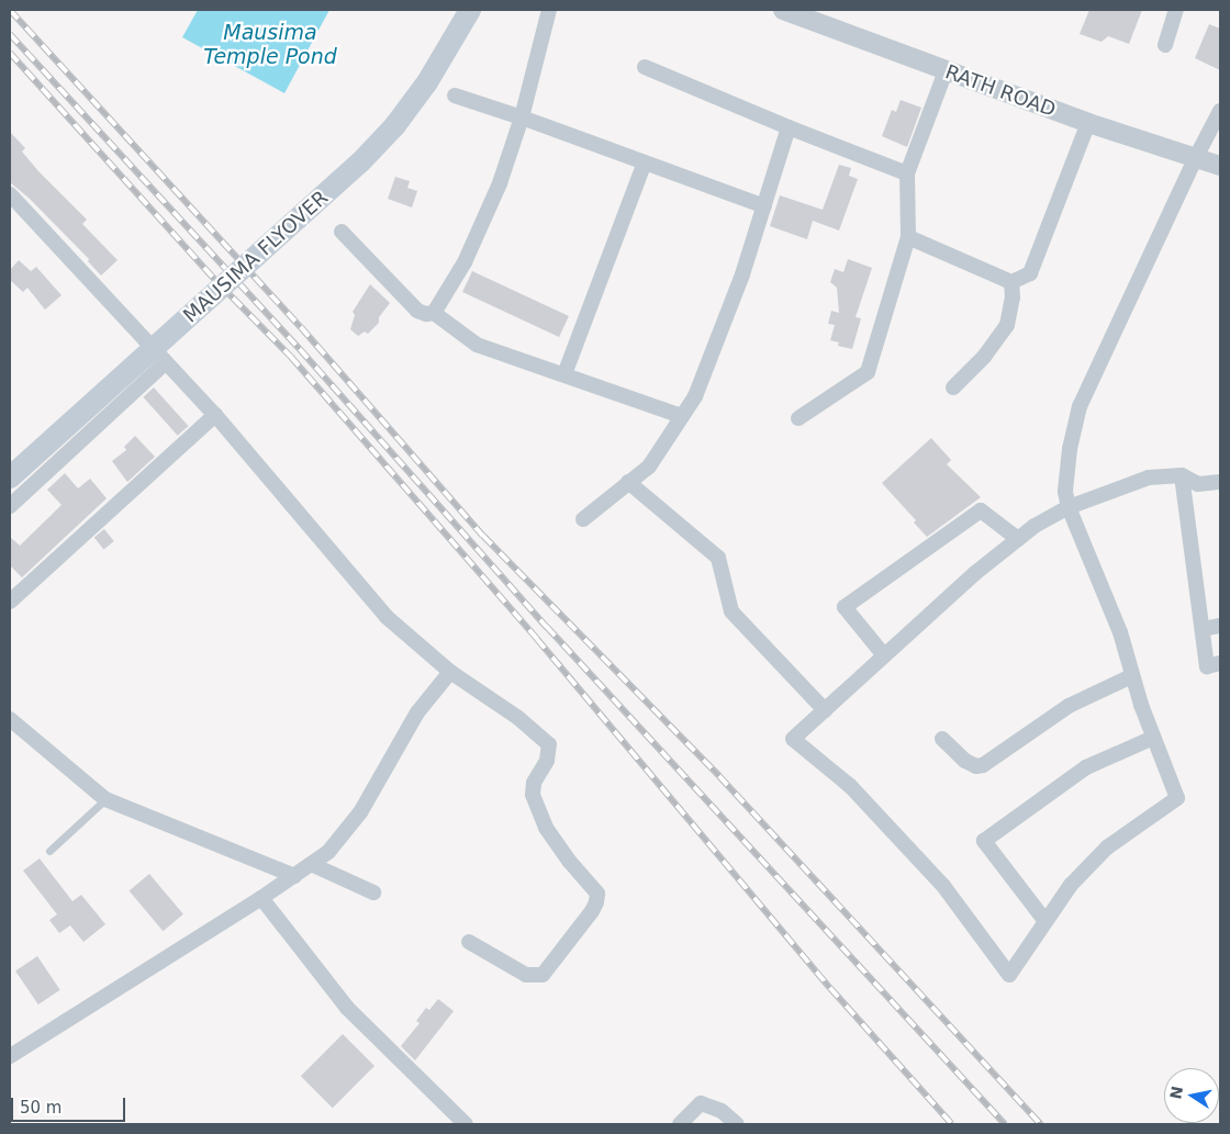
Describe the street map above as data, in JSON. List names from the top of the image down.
{
  "streets": {
    "main road": ["MAUSIMA FLYOVER"],
    "street": ["RATH ROAD"]
  },
  "water": ["Mausima Temple Pond"],
  "scale_bar": "50 m",
  "north": "left"
}
